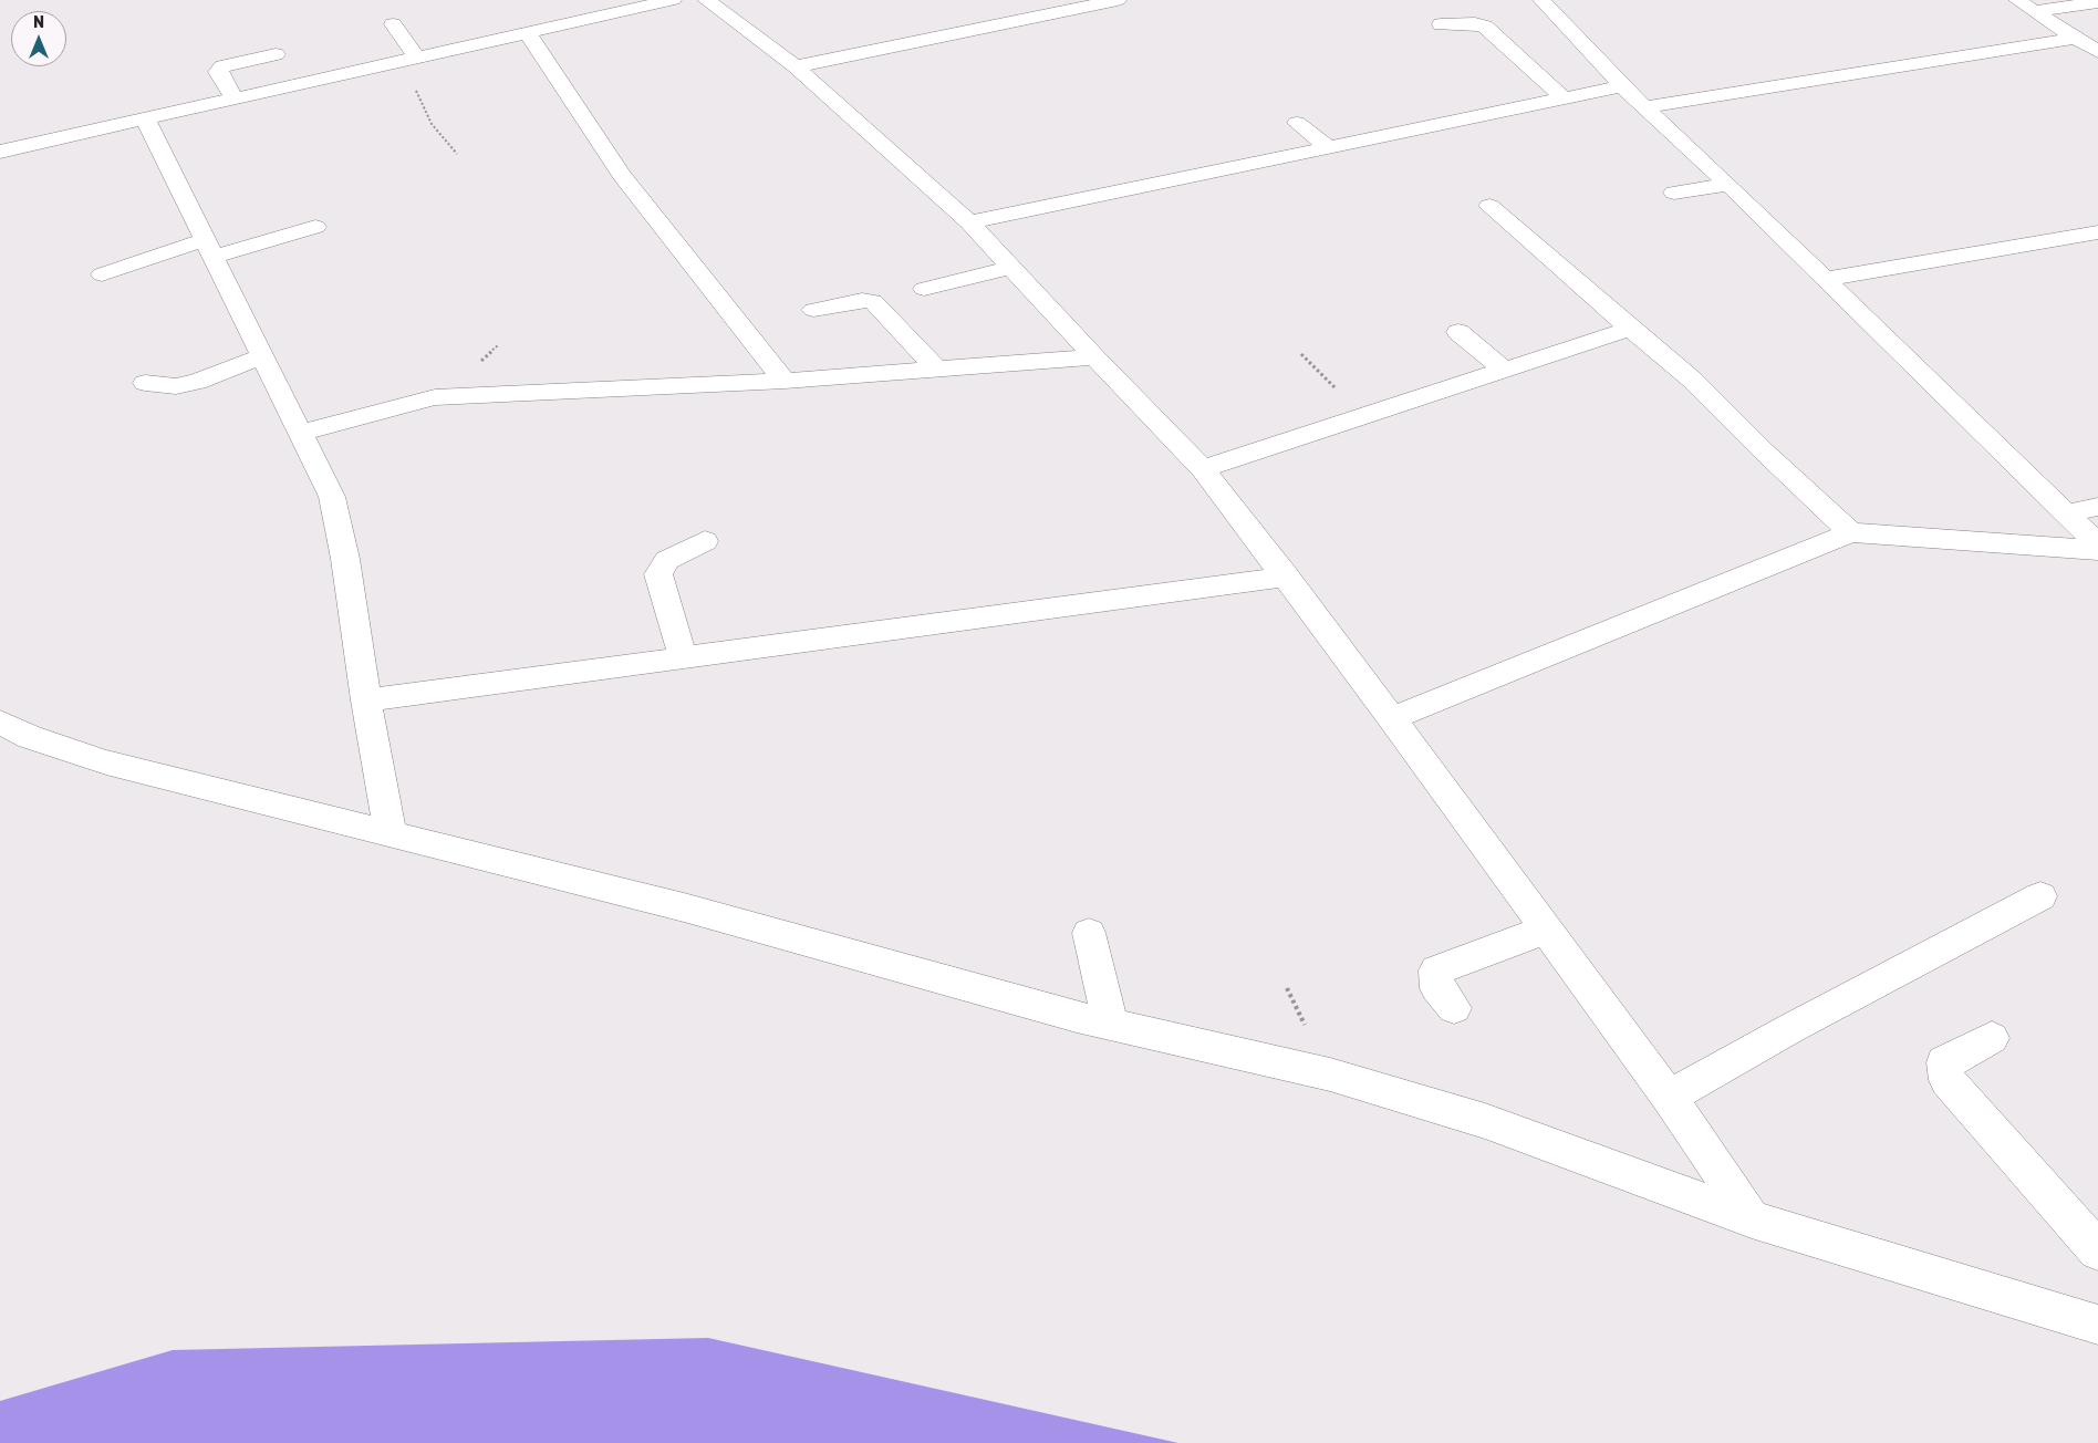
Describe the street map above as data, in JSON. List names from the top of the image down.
{
  "north": "top"
}
